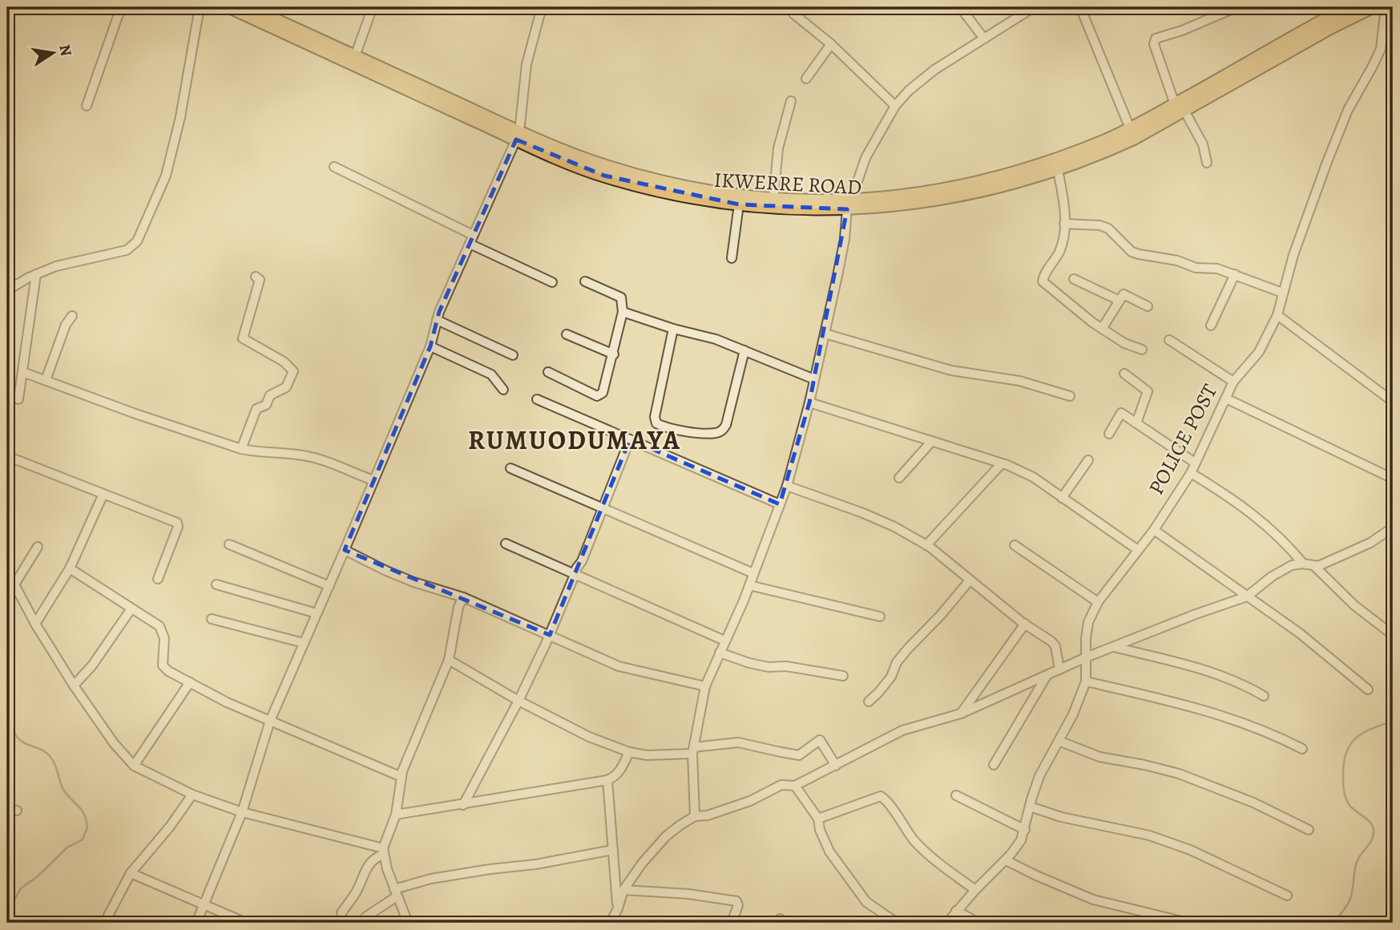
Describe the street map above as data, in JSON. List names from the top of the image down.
{
  "streets": {
    "main road": ["IKWERRE ROAD"],
    "street": ["POLICE POST"]
  },
  "districts": ["RUMUODUMAYA"],
  "north": "right"
}
